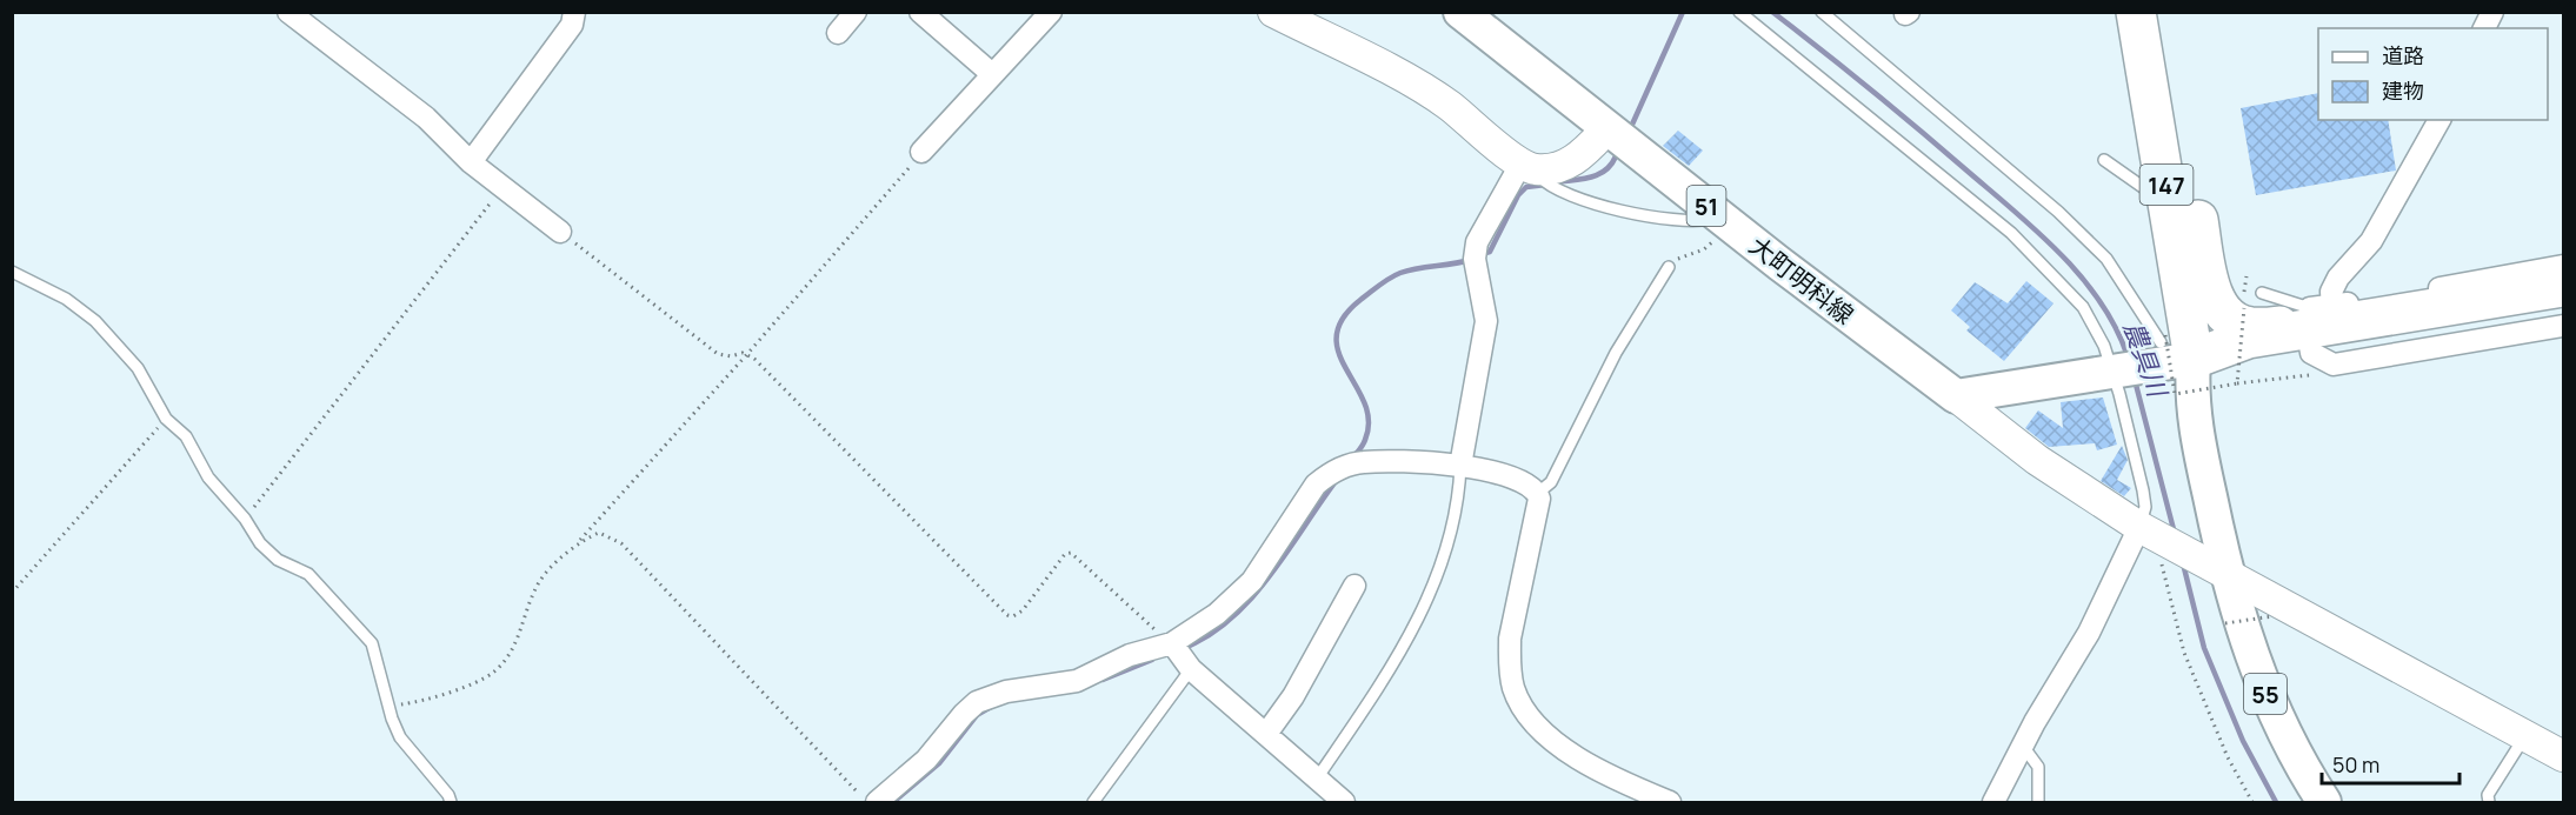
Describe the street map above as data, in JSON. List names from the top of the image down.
{
  "streets": {
    "highway": ["147"],
    "main road": ["51", "大町明科線", "55"]
  },
  "crossings": [
    ["147", "55"]
  ],
  "water": ["農具川"],
  "legend": ["道路", "建物"],
  "scale_bar": "50 m"
}
